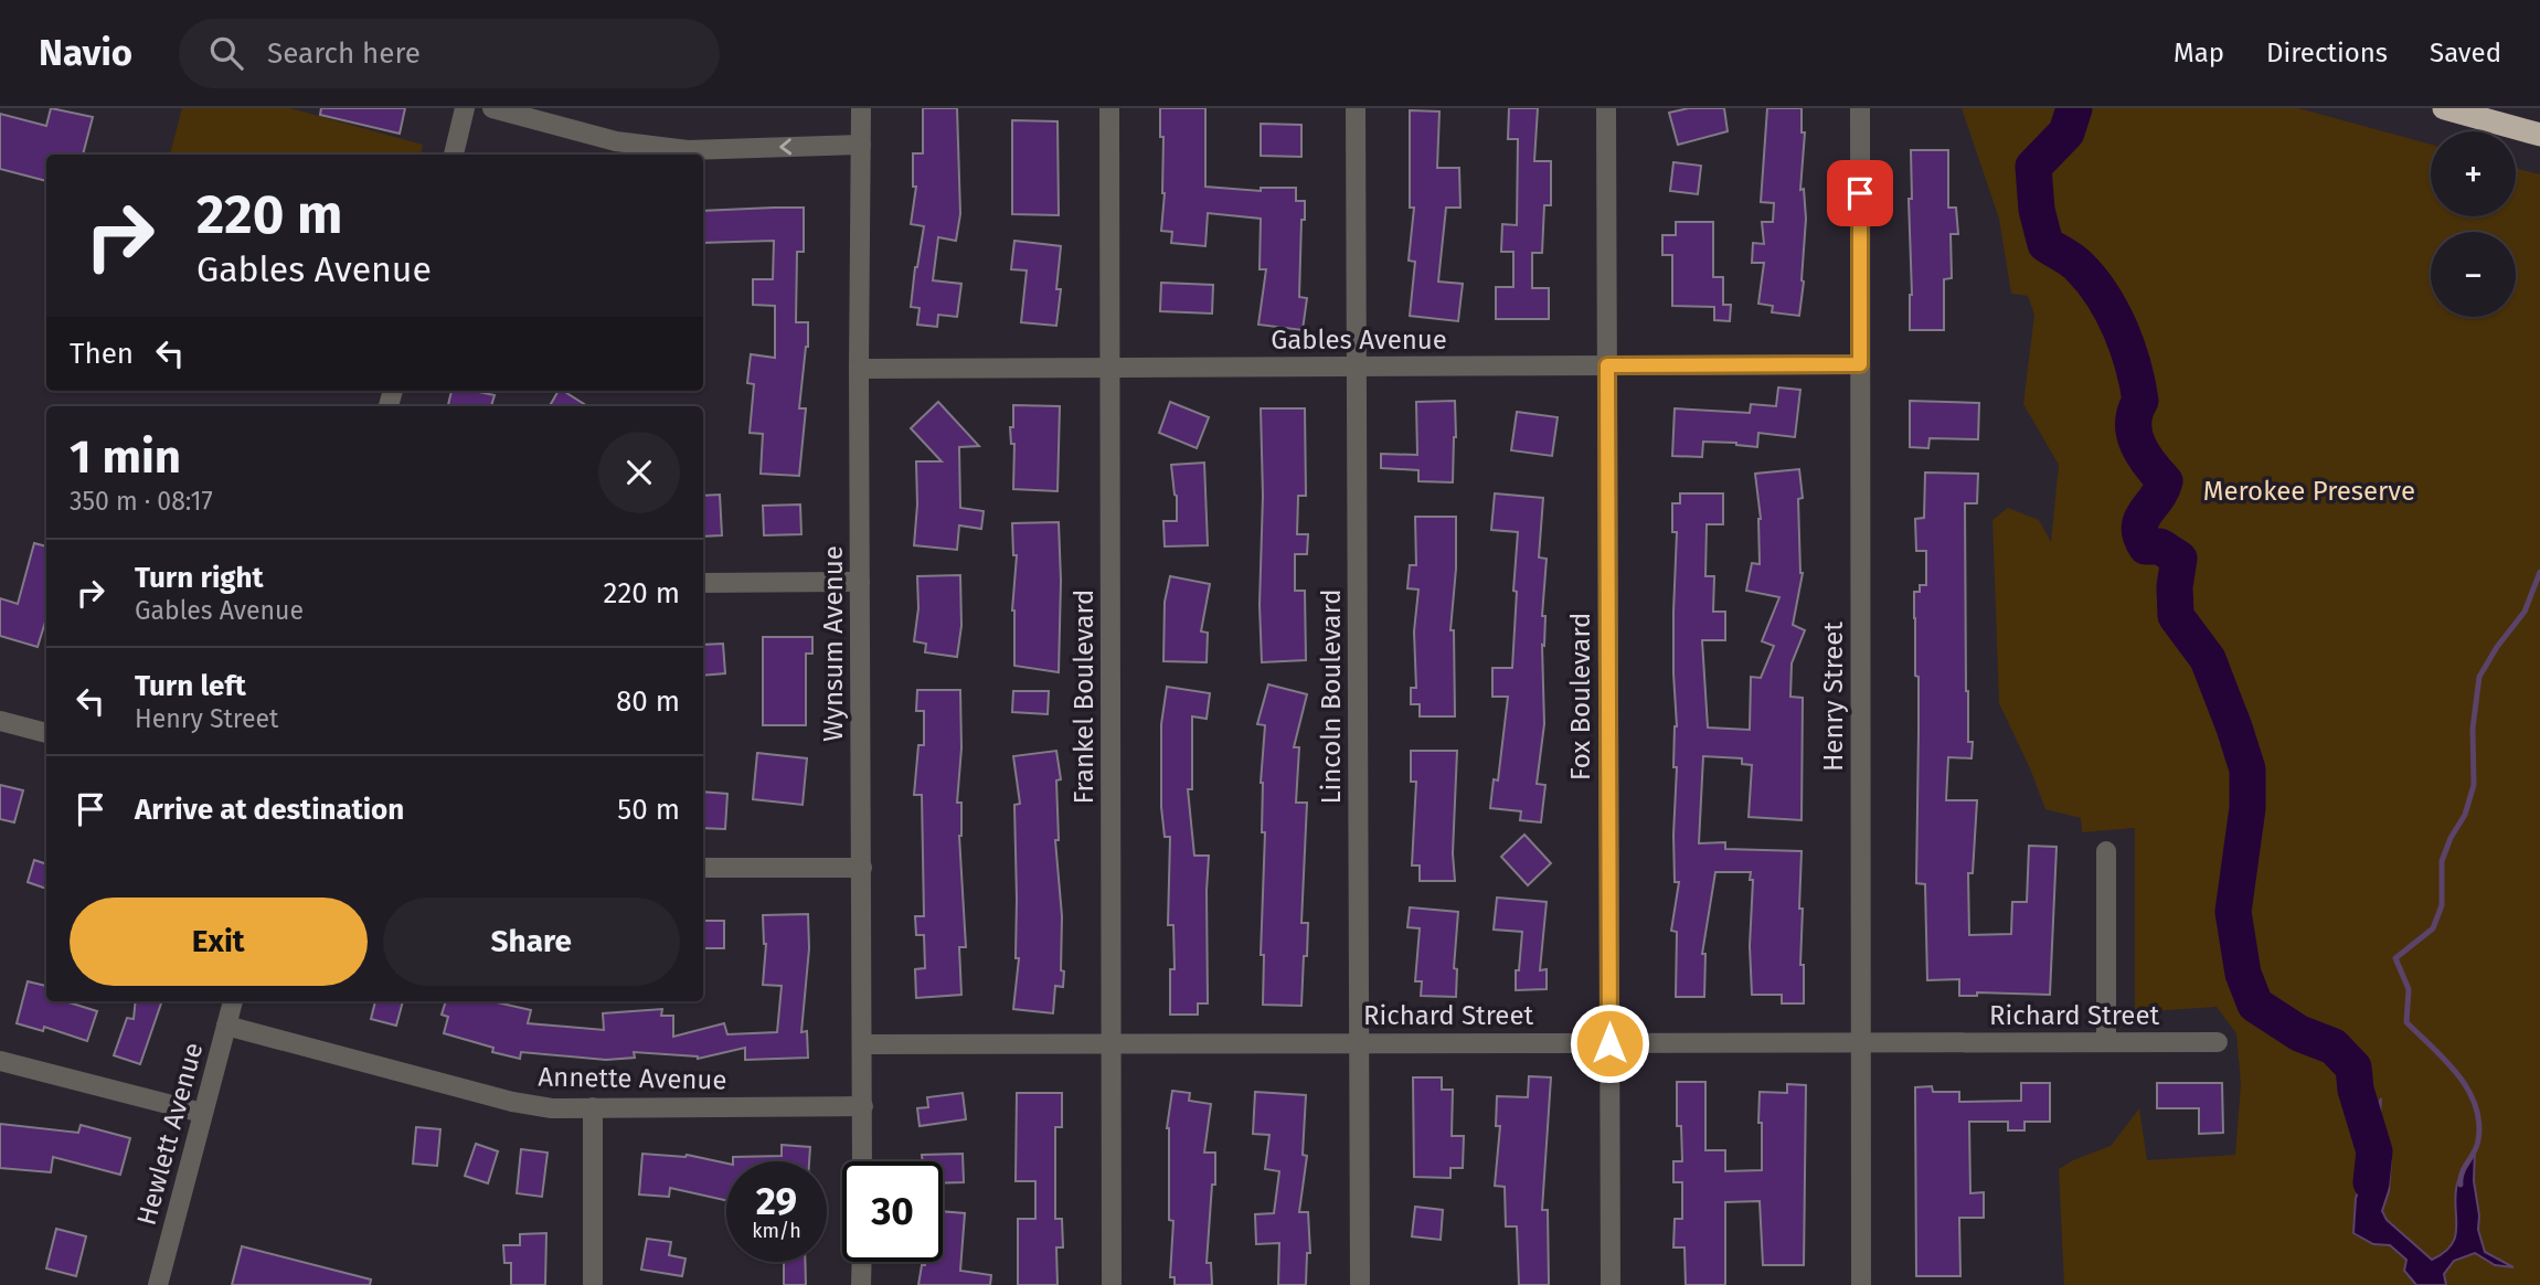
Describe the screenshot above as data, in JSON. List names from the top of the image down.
{
  "streets": {
    "street": [
      "Gables Avenue",
      "Wynsum Avenue",
      "Frankel Boulevard",
      "Lincoln Boulevard",
      "Fox Boulevard",
      "Henry Street",
      "Richard Street",
      "Annette Avenue",
      "Hewlett Avenue"
    ]
  },
  "crossings": [
    ["Gables Avenue", "Wynsum Avenue"],
    ["Gables Avenue", "Frankel Boulevard"],
    ["Gables Avenue", "Lincoln Boulevard"],
    ["Gables Avenue", "Fox Boulevard"],
    ["Gables Avenue", "Henry Street"],
    ["Wynsum Avenue", "Richard Street"],
    ["Wynsum Avenue", "Annette Avenue"],
    ["Frankel Boulevard", "Richard Street"],
    ["Lincoln Boulevard", "Richard Street"],
    ["Fox Boulevard", "Richard Street"],
    ["Henry Street", "Richard Street"],
    ["Annette Avenue", "Hewlett Avenue"]
  ],
  "parks": ["Merokee Preserve"],
  "page": {
    "header": "Navio",
    "search": "Search here",
    "nav": ["Map", "Directions", "Saved"],
    "map_buttons": ["+", "−"],
    "turn": ["220 m", "Gables Avenue"],
    "then": "Then",
    "heading": ["1 min", "350 m · 08:17"],
    "list": [
      {
        "name": "Turn right",
        "note": "Gables Avenue",
        "value": "220 m"
      },
      {
        "name": "Turn left",
        "note": "Henry Street",
        "value": "80 m"
      },
      {
        "name": "Arrive at destination",
        "value": "50 m"
      }
    ],
    "buttons": ["Exit", "Share"],
    "speed": "29 km/h",
    "limit": "30"
  }
}
